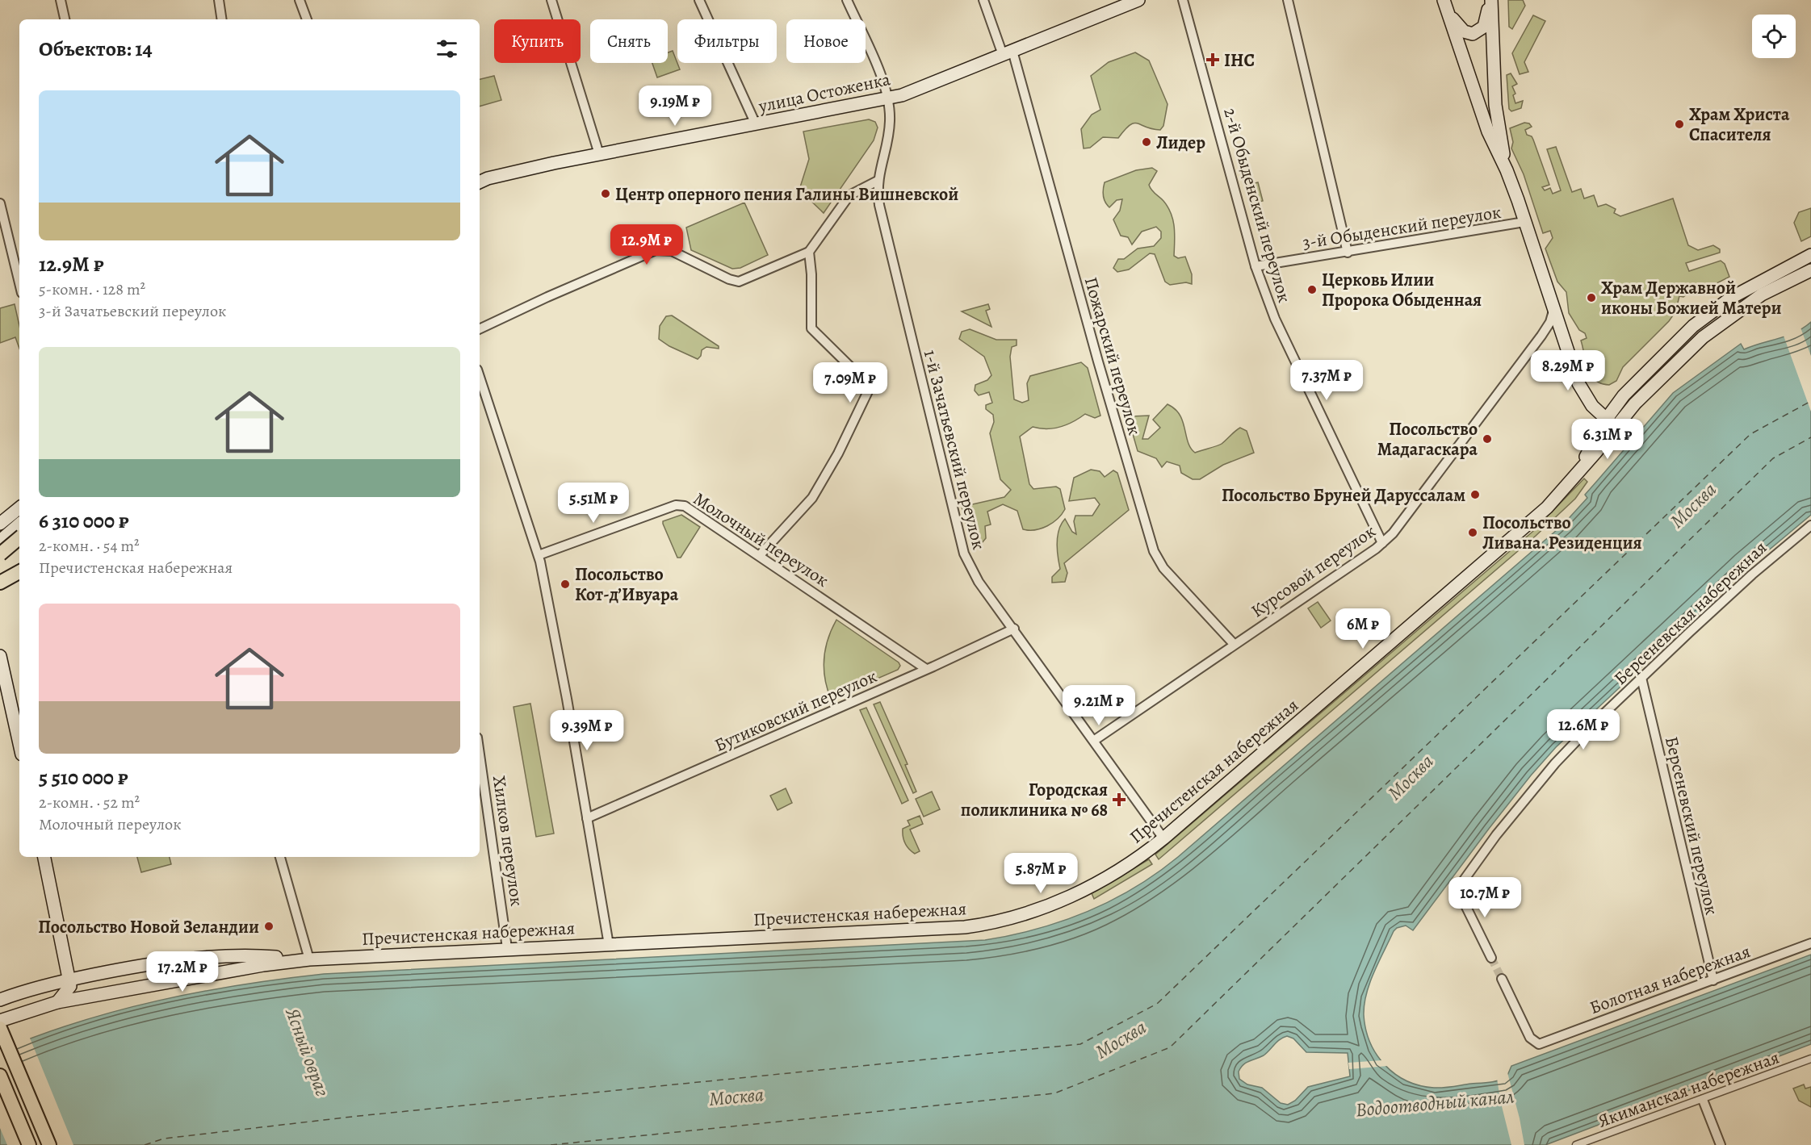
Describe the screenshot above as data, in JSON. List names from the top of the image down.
{
  "streets": {
    "main road": ["улица Остоженка", "Пречистенская набережная"],
    "street": [
      "2-й Обыденский переулок",
      "3-й Обыденский переулок",
      "Пожарский переулок",
      "1-й Зачатьевский переулок",
      "Молочный переулок",
      "Курсовой переулок",
      "Берсеневская набережная",
      "Бутиковский переулок",
      "Берсеневский переулок",
      "Хилков переулок",
      "Болотная набережная",
      "Якиманская набережная"
    ]
  },
  "crossings": [
    ["улица Остоженка", "Пожарский переулок"],
    ["улица Остоженка", "1-й Зачатьевский переулок"],
    ["2-й Обыденский переулок", "3-й Обыденский переулок"],
    ["2-й Обыденский переулок", "Курсовой переулок"],
    ["Пожарский переулок", "Курсовой переулок"],
    ["1-й Зачатьевский переулок", "Курсовой переулок"],
    ["1-й Зачатьевский переулок", "Бутиковский переулок"],
    ["1-й Зачатьевский переулок", "Пречистенская набережная"],
    ["Молочный переулок", "Бутиковский переулок"],
    ["Берсеневская набережная", "Берсеневский переулок"],
    ["Пречистенская набережная", "Хилков переулок"],
    ["Берсеневский переулок", "Болотная набережная"]
  ],
  "water": ["Москва", "Ясный овраг", "Водоотводный канал"],
  "places": {
    "health": ["IHC", "Городская поликлиника № 68"],
    "other": [
      "Храм Христа Спасителя",
      "Лидер",
      "Центр оперного пения Галины Вишневской",
      "Церковь Илии Пророка Обыденная",
      "Храм Державной иконы Божией Матери",
      "Посольство Мадагаскара",
      "Посольство Бруней Даруссалам",
      "Посольство Ливана. Резиденция",
      "Посольство Кот-д’Ивуара",
      "Посольство Новой Зеландии"
    ]
  },
  "page": {
    "chip": [
      "Купить",
      "Снять",
      "Фильтры",
      "Новое"
    ],
    "heading": "Объектов: 14",
    "list": [
      {
        "name": "12.9M ₽",
        "note": "5-комн. · 128 m² · 3-й Зачатьевский переулок"
      },
      {
        "name": "6 310 000 ₽",
        "note": "2-комн. · 54 m² · Пречистенская набережная"
      },
      {
        "name": "5 510 000 ₽",
        "note": "2-комн. · 52 m² · Молочный переулок"
      }
    ],
    "price": [
      "9.19M ₽",
      "12.9M ₽",
      "8.29M ₽",
      "7.37M ₽",
      "7.09M ₽",
      "6.31M ₽",
      "5.51M ₽",
      "6M ₽",
      "9.21M ₽",
      "12.6M ₽",
      "9.39M ₽",
      "5.87M ₽",
      "10.7M ₽",
      "17.2M ₽"
    ]
  }
}
